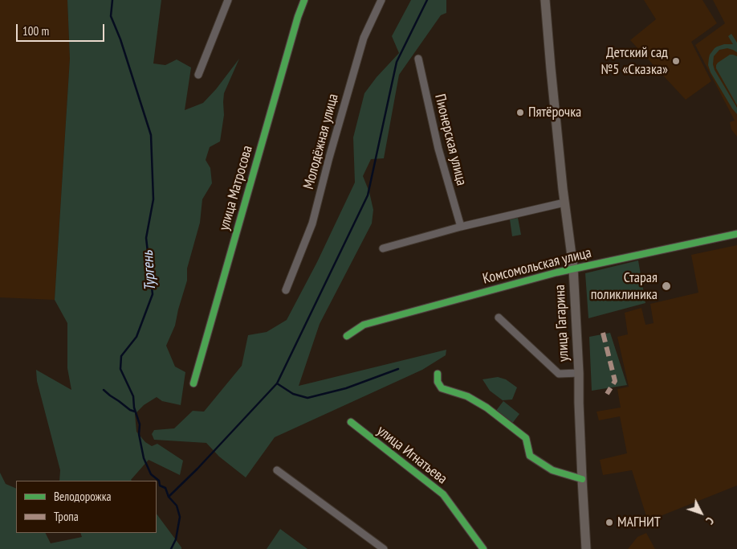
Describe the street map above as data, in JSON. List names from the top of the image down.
{
  "streets": {
    "main road": ["улица Гагарина"],
    "street": [
      "Пионерская улица",
      "Молодёжная улица",
      "улица Матросова",
      "Комсомольская улица",
      "улица Игнатьева"
    ]
  },
  "crossings": [
    ["Комсомольская улица", "улица Гагарина"]
  ],
  "water": ["Тургень"],
  "places": [
    "Детский сад №5 «Сказка»",
    "Пятёрочка",
    "Старая поликлиника",
    "МАГНИТ"
  ],
  "legend": ["Велодорожка", "Тропа"],
  "scale_bar": "100 m",
  "north": "bottom right"
}
